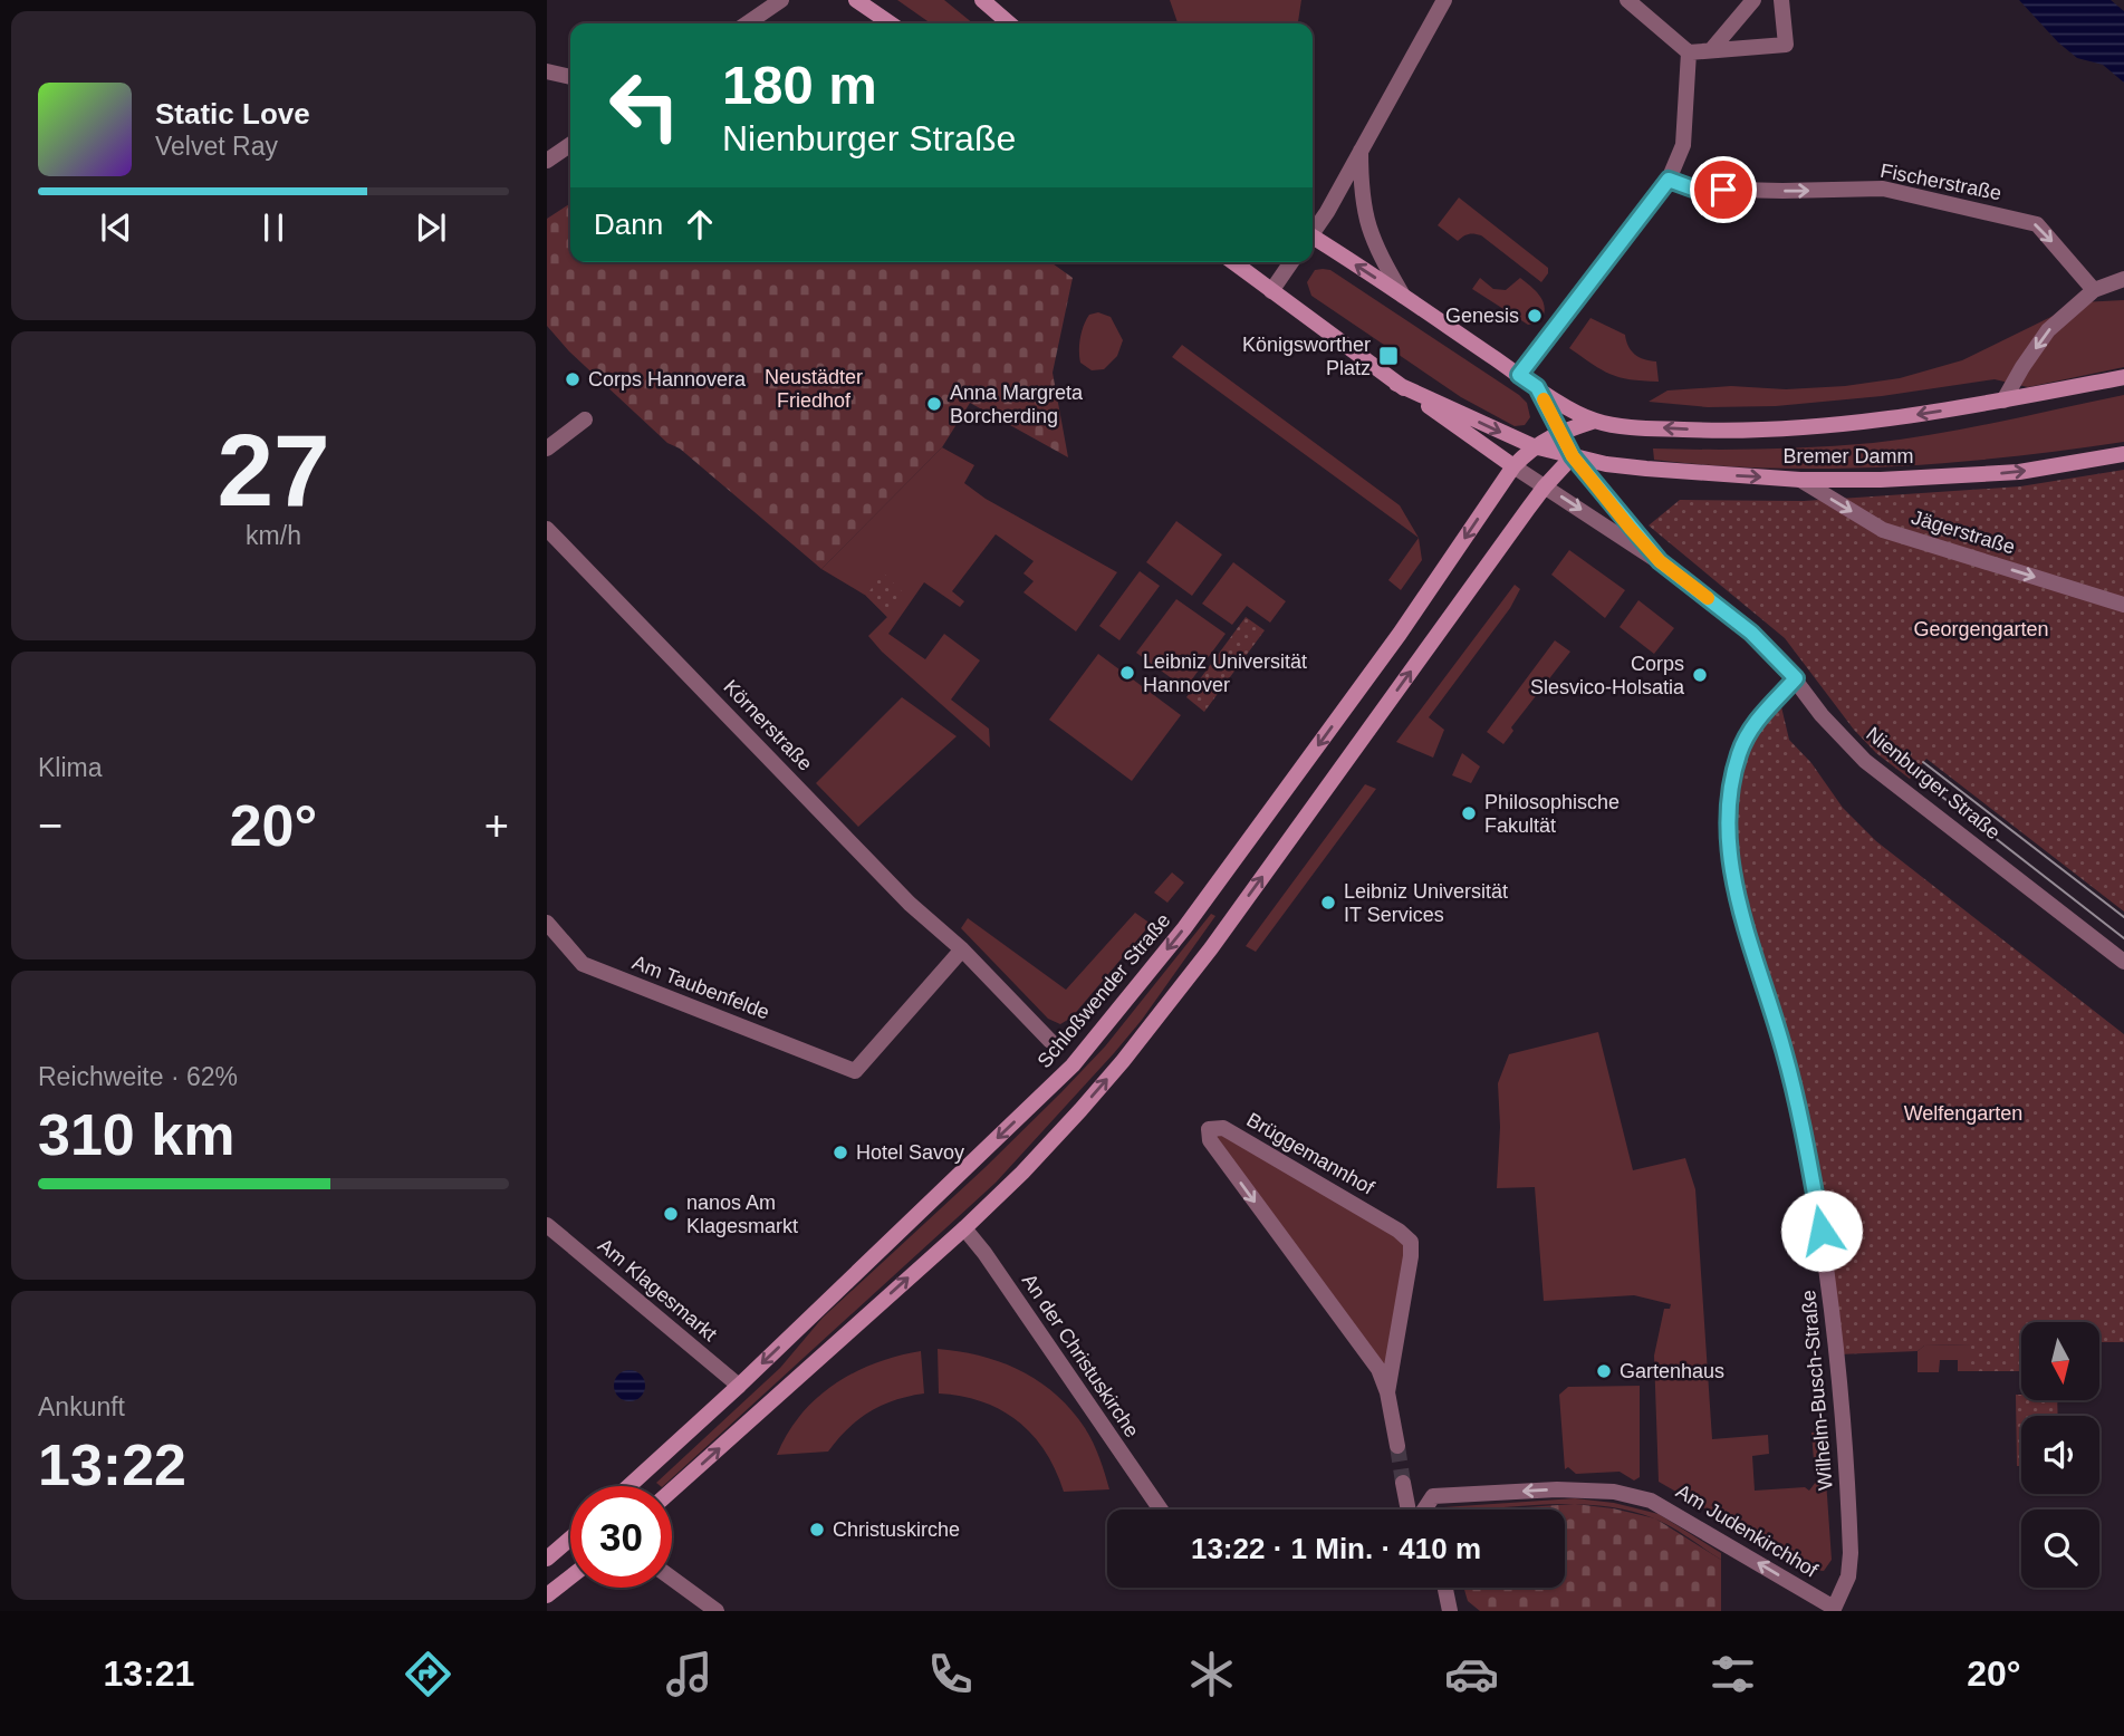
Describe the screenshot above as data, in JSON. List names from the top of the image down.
{
  "streets": {
    "main road": ["Bremer Damm", "Schloßwender Straße"],
    "street": [
      "Fischerstraße",
      "Jägerstraße",
      "Körnerstraße",
      "Nienburger Straße",
      "Am Taubenfelde",
      "Brüggemannhof",
      "Am Klagesmarkt",
      "An der Christuskirche",
      "Wilhelm-Busch-Straße",
      "Am Judenkirchhof"
    ]
  },
  "crossings": [
    ["Bremer Damm", "Jägerstraße"],
    ["Bremer Damm", "Nienburger Straße"],
    ["Körnerstraße", "Am Taubenfelde"],
    ["Nienburger Straße", "Wilhelm-Busch-Straße"],
    ["Schloßwender Straße", "Am Klagesmarkt"],
    ["Wilhelm-Busch-Straße", "Am Judenkirchhof"]
  ],
  "one_way": ["Fischerstraße", "Jägerstraße", "Am Judenkirchhof"],
  "parks": ["Neustädter Friedhof", "Georgengarten", "Welfengarten"],
  "places": {
    "other": [
      "Genesis",
      "Corps Hannovera",
      "Anna Margreta Borcherding",
      "Leibniz Universität Hannover",
      "Corps Slesvico-Holsatia",
      "Philosophische Fakultät",
      "Leibniz Universität IT Services",
      "Hotel Savoy",
      "nanos Am Klagesmarkt",
      "Gartenhaus",
      "Christuskirche"
    ],
    "transit": ["Königsworther Platz"]
  },
  "north": "bottom",
  "page": {
    "turn": ["180 m", "Nienburger Straße"],
    "song": ["Static Love", "Velvet Ray"],
    "then": "Dann",
    "tile": [
      ["27", "km/h"],
      "Klima",
      ["Reichweite · 62%", "310 km"],
      ["Ankunft", "13:22"]
    ],
    "heat": ["−", "20°", "+"],
    "limit": "30",
    "trip": "13:22 · 1 Min. · 410 m",
    "tabs": ["13:21", "20°"]
  }
}
